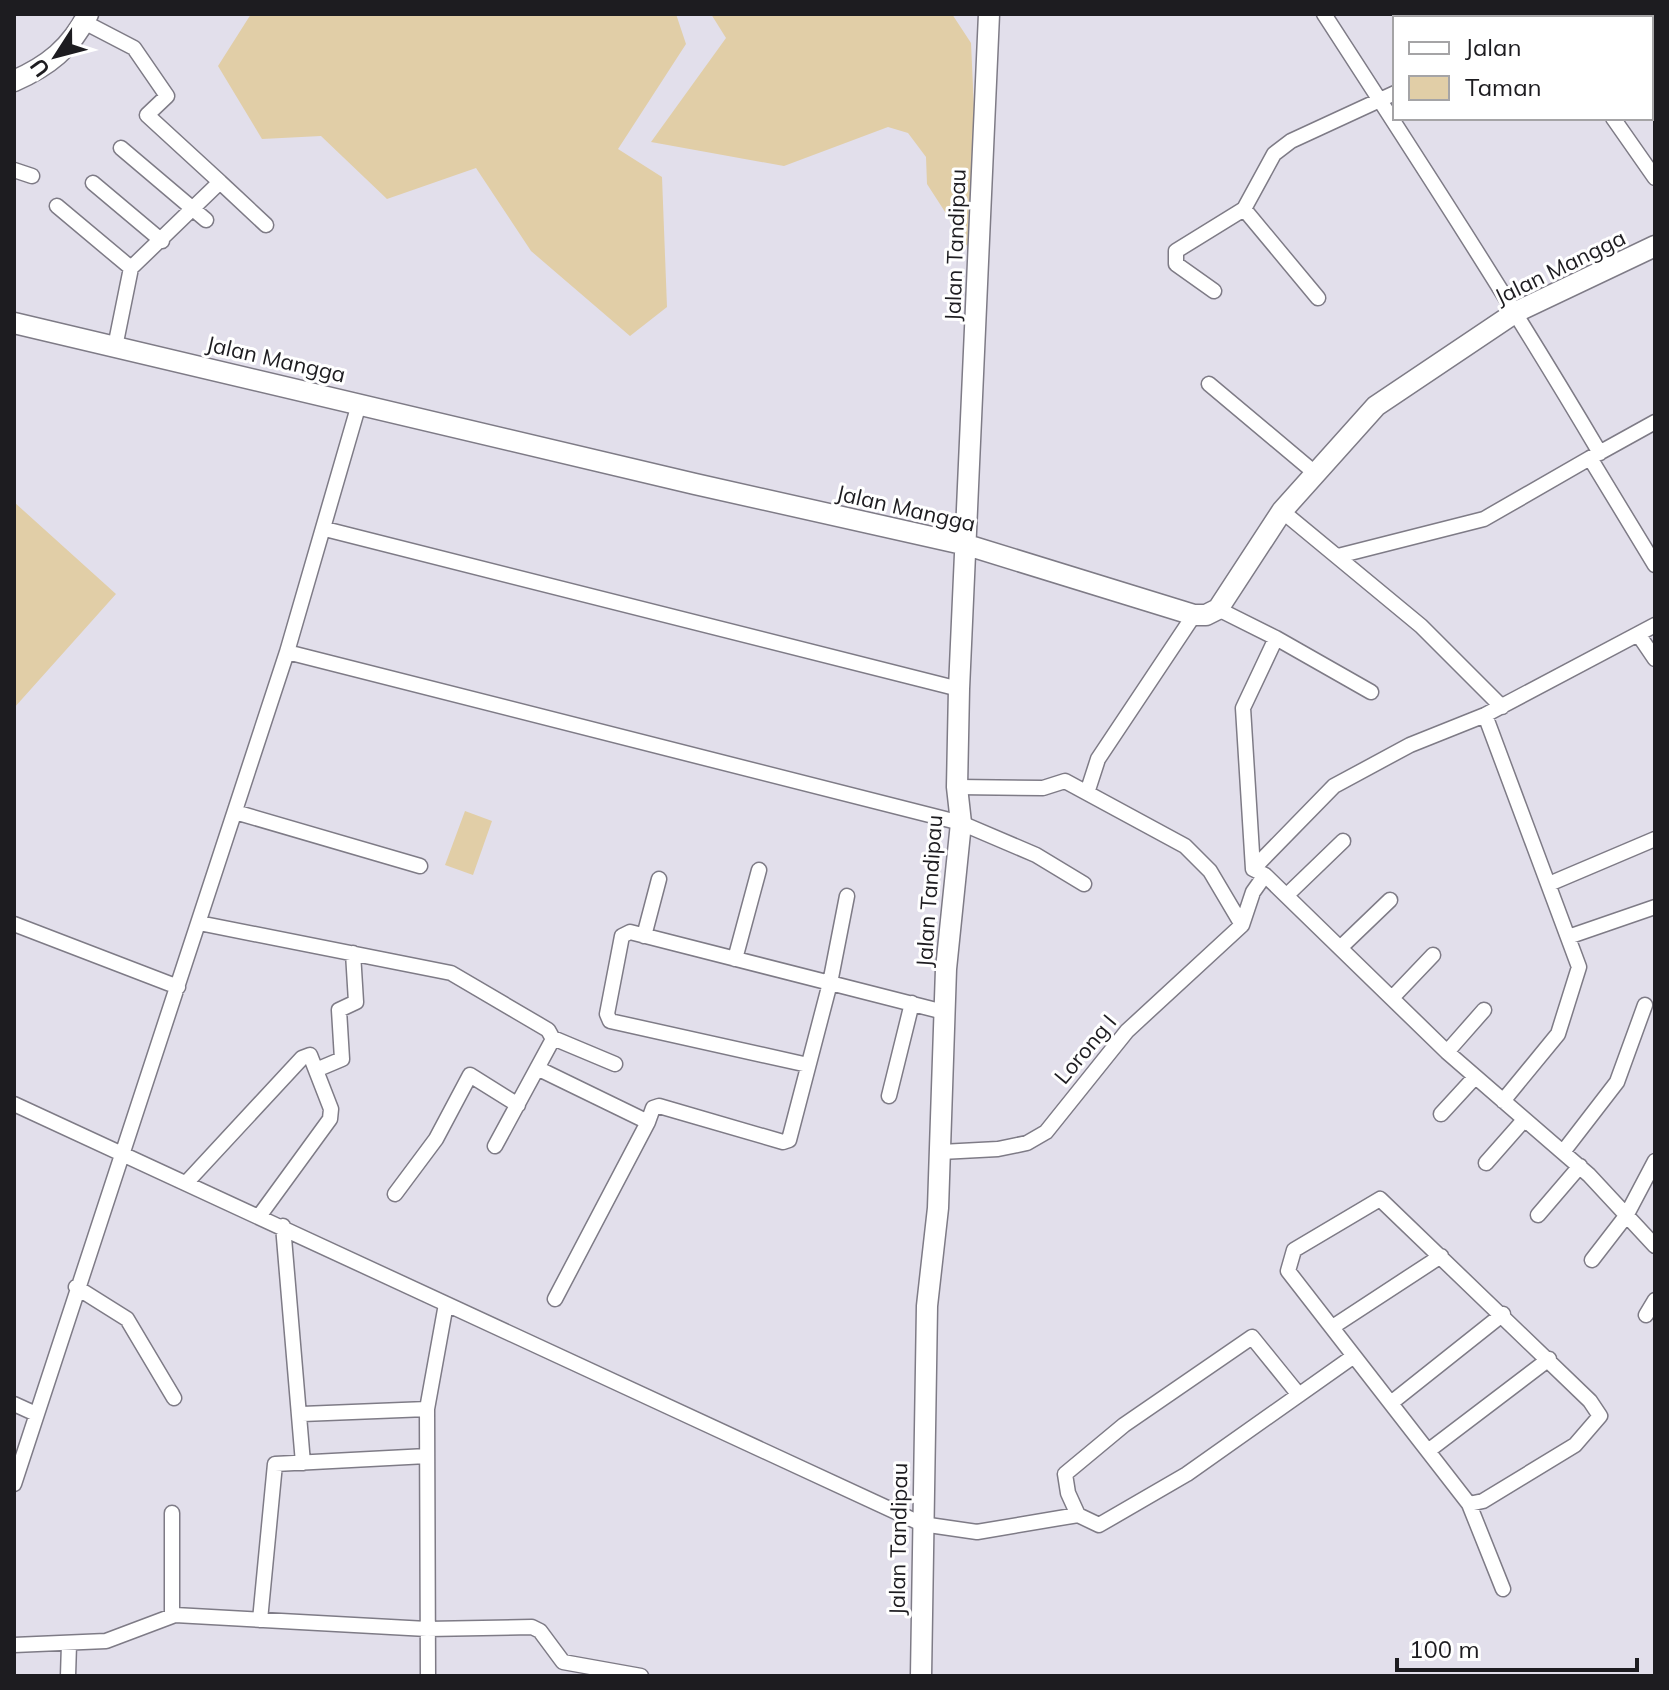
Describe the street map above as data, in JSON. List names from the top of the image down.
{
  "streets": {
    "street": ["Jalan Tandipau", "Jalan Mangga", "Lorong I"]
  },
  "crossings": [
    ["Jalan Tandipau", "Jalan Mangga"],
    ["Jalan Tandipau", "Lorong I"]
  ],
  "legend": ["Jalan", "Taman"],
  "scale_bar": "100 m",
  "north": "bottom left"
}
